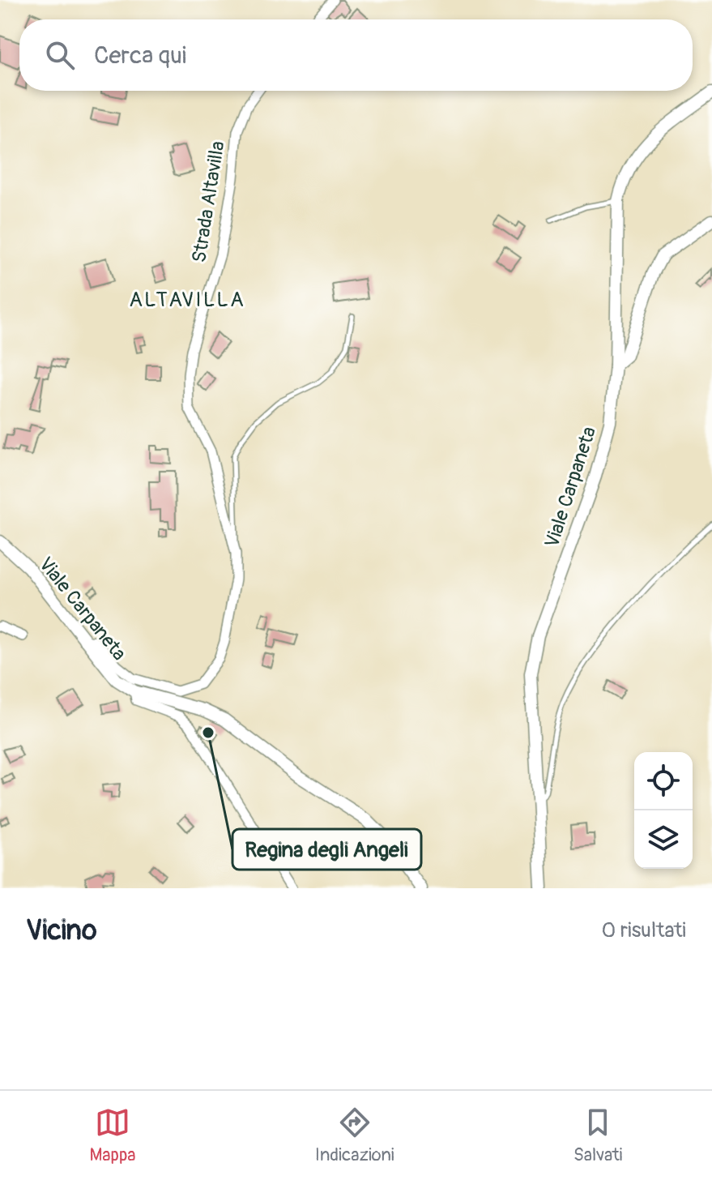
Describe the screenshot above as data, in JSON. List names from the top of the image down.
{
  "streets": {
    "main road": ["Viale Carpaneta"],
    "street": ["Strada Altavilla"]
  },
  "crossings": [
    ["Strada Altavilla", "Viale Carpaneta"]
  ],
  "districts": ["ALTAVILLA"],
  "places": ["Regina degli Angeli"],
  "page": {
    "search": "Cerca qui",
    "heading": ["Vicino", "0 risultati"],
    "nav": ["Mappa", "Indicazioni", "Salvati"]
  }
}
